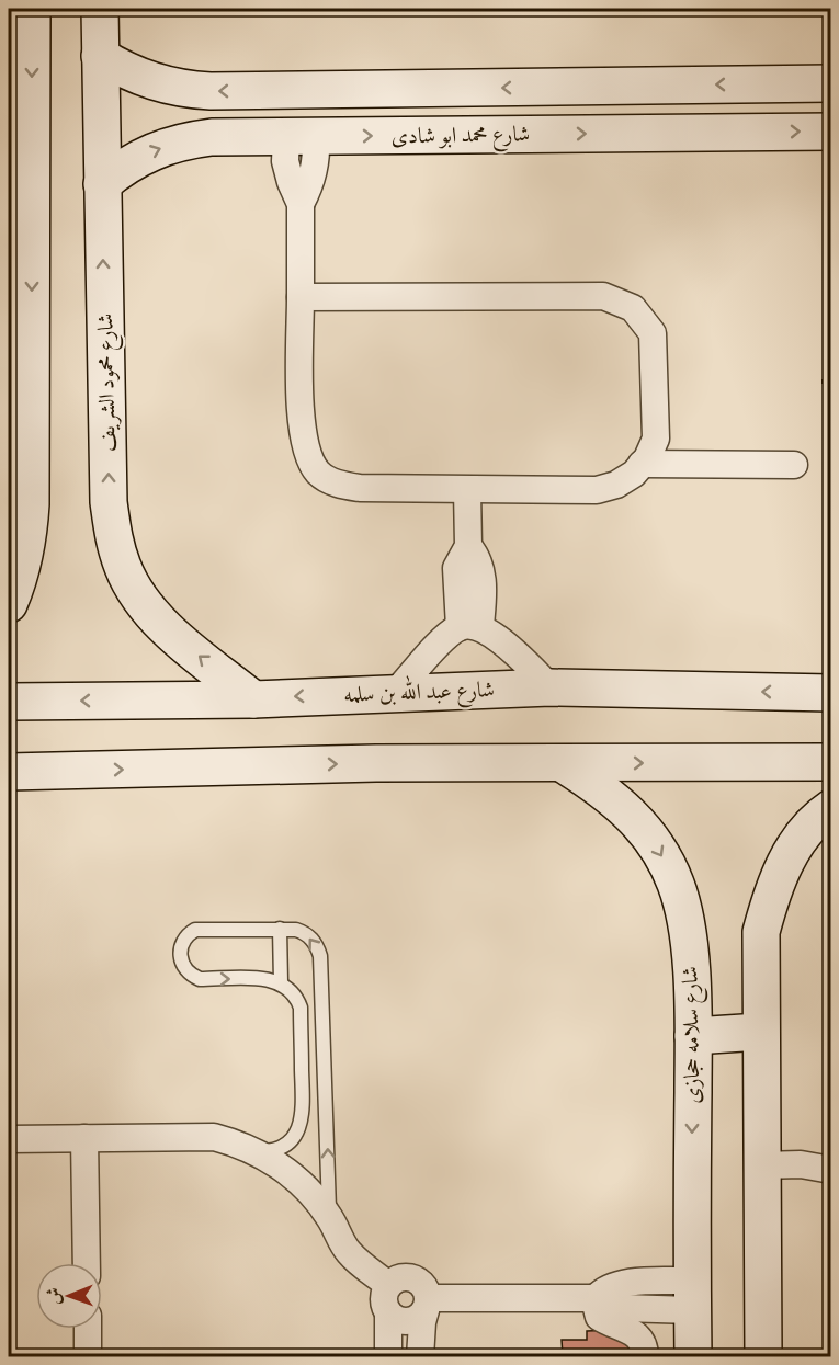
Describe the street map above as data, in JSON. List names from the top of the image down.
{
  "streets": {
    "street": [
      "شارع محمد ابو شادى",
      "شارع محمود الشريف",
      "شارع عبد الله بن سلمه",
      "شارع سلامه حجازى"
    ]
  },
  "crossings": [
    ["شارع محمد ابو شادى", "شارع محمود الشريف"],
    ["شارع محمود الشريف", "شارع عبد الله بن سلمه"]
  ],
  "north": "left"
}
